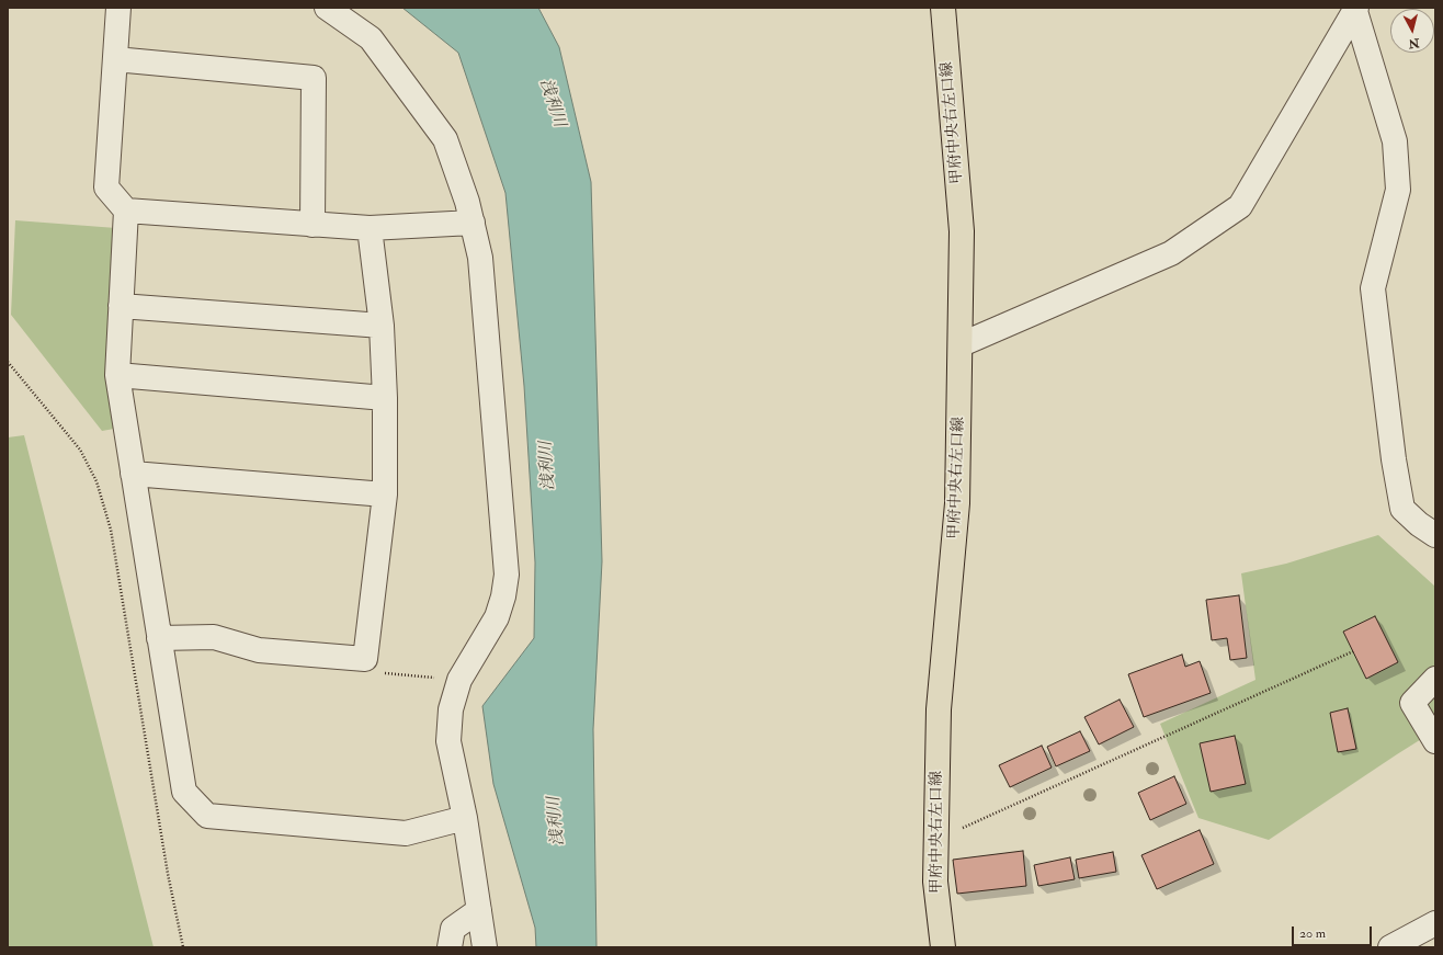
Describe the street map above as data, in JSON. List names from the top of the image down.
{
  "streets": {
    "main road": ["甲府中央右左口線"]
  },
  "water": ["浅利川"],
  "scale_bar": "20 m",
  "north": "bottom"
}
